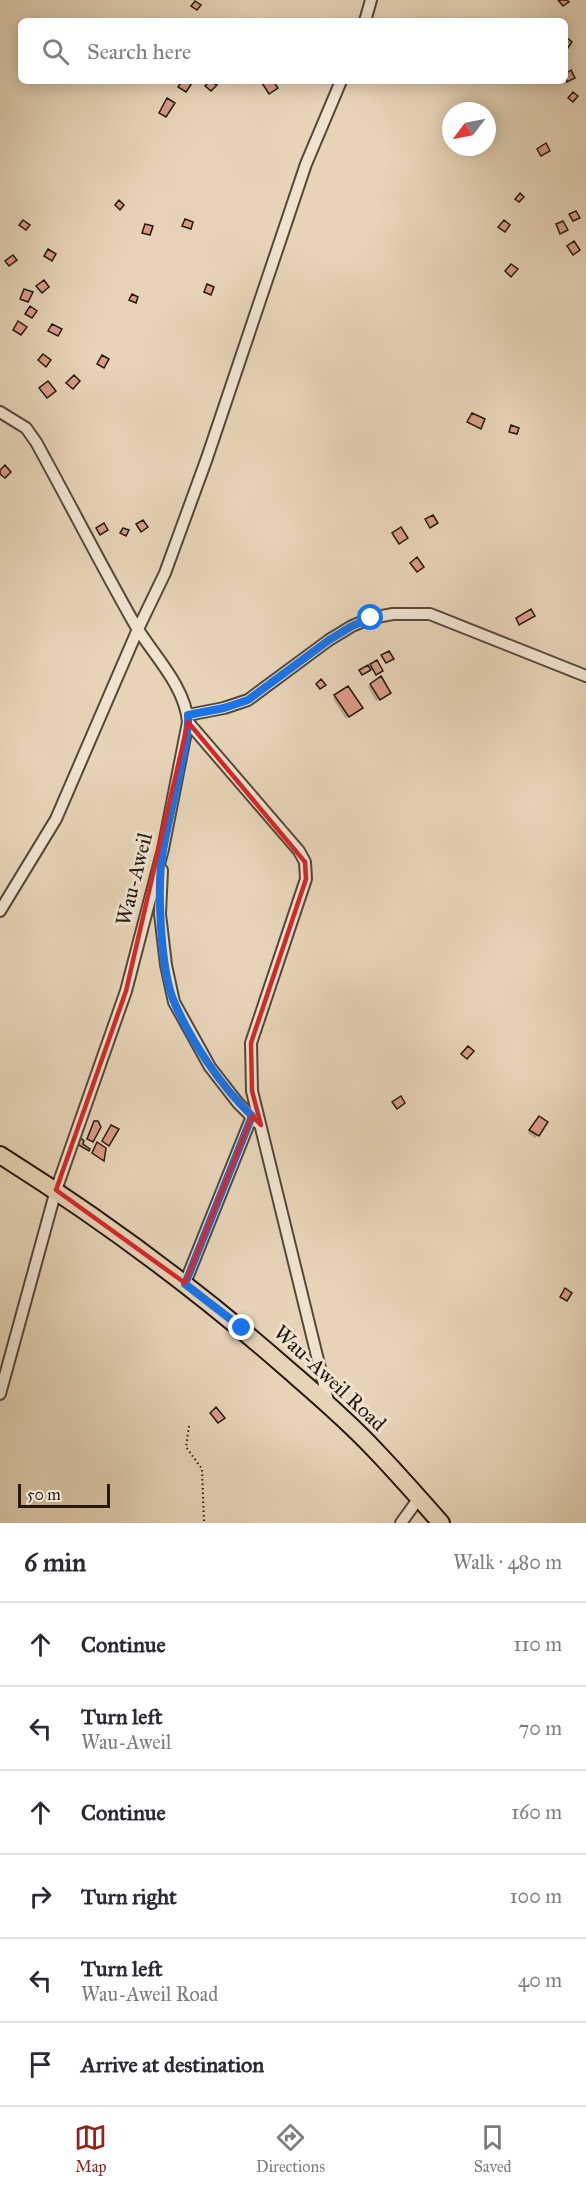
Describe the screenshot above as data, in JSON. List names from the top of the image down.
{
  "streets": {
    "main road": ["Wau-Aweil Road"],
    "street": ["Wau-Aweil"]
  },
  "crossings": [
    ["Wau-Aweil", "Wau-Aweil Road"]
  ],
  "scale_bar": "50 m",
  "north": "bottom left",
  "page": {
    "search": "Search here",
    "scale": "50 m",
    "heading": ["6 min", "Walk · 480 m"],
    "list": [
      ["Continue", "110 m"],
      ["Turn left", "Wau-Aweil", "70 m"],
      ["Continue", "160 m"],
      ["Turn right", "100 m"],
      ["Turn left", "Wau-Aweil Road", "40 m"],
      "Arrive at destination"
    ],
    "nav": ["Map", "Directions", "Saved"]
  }
}
